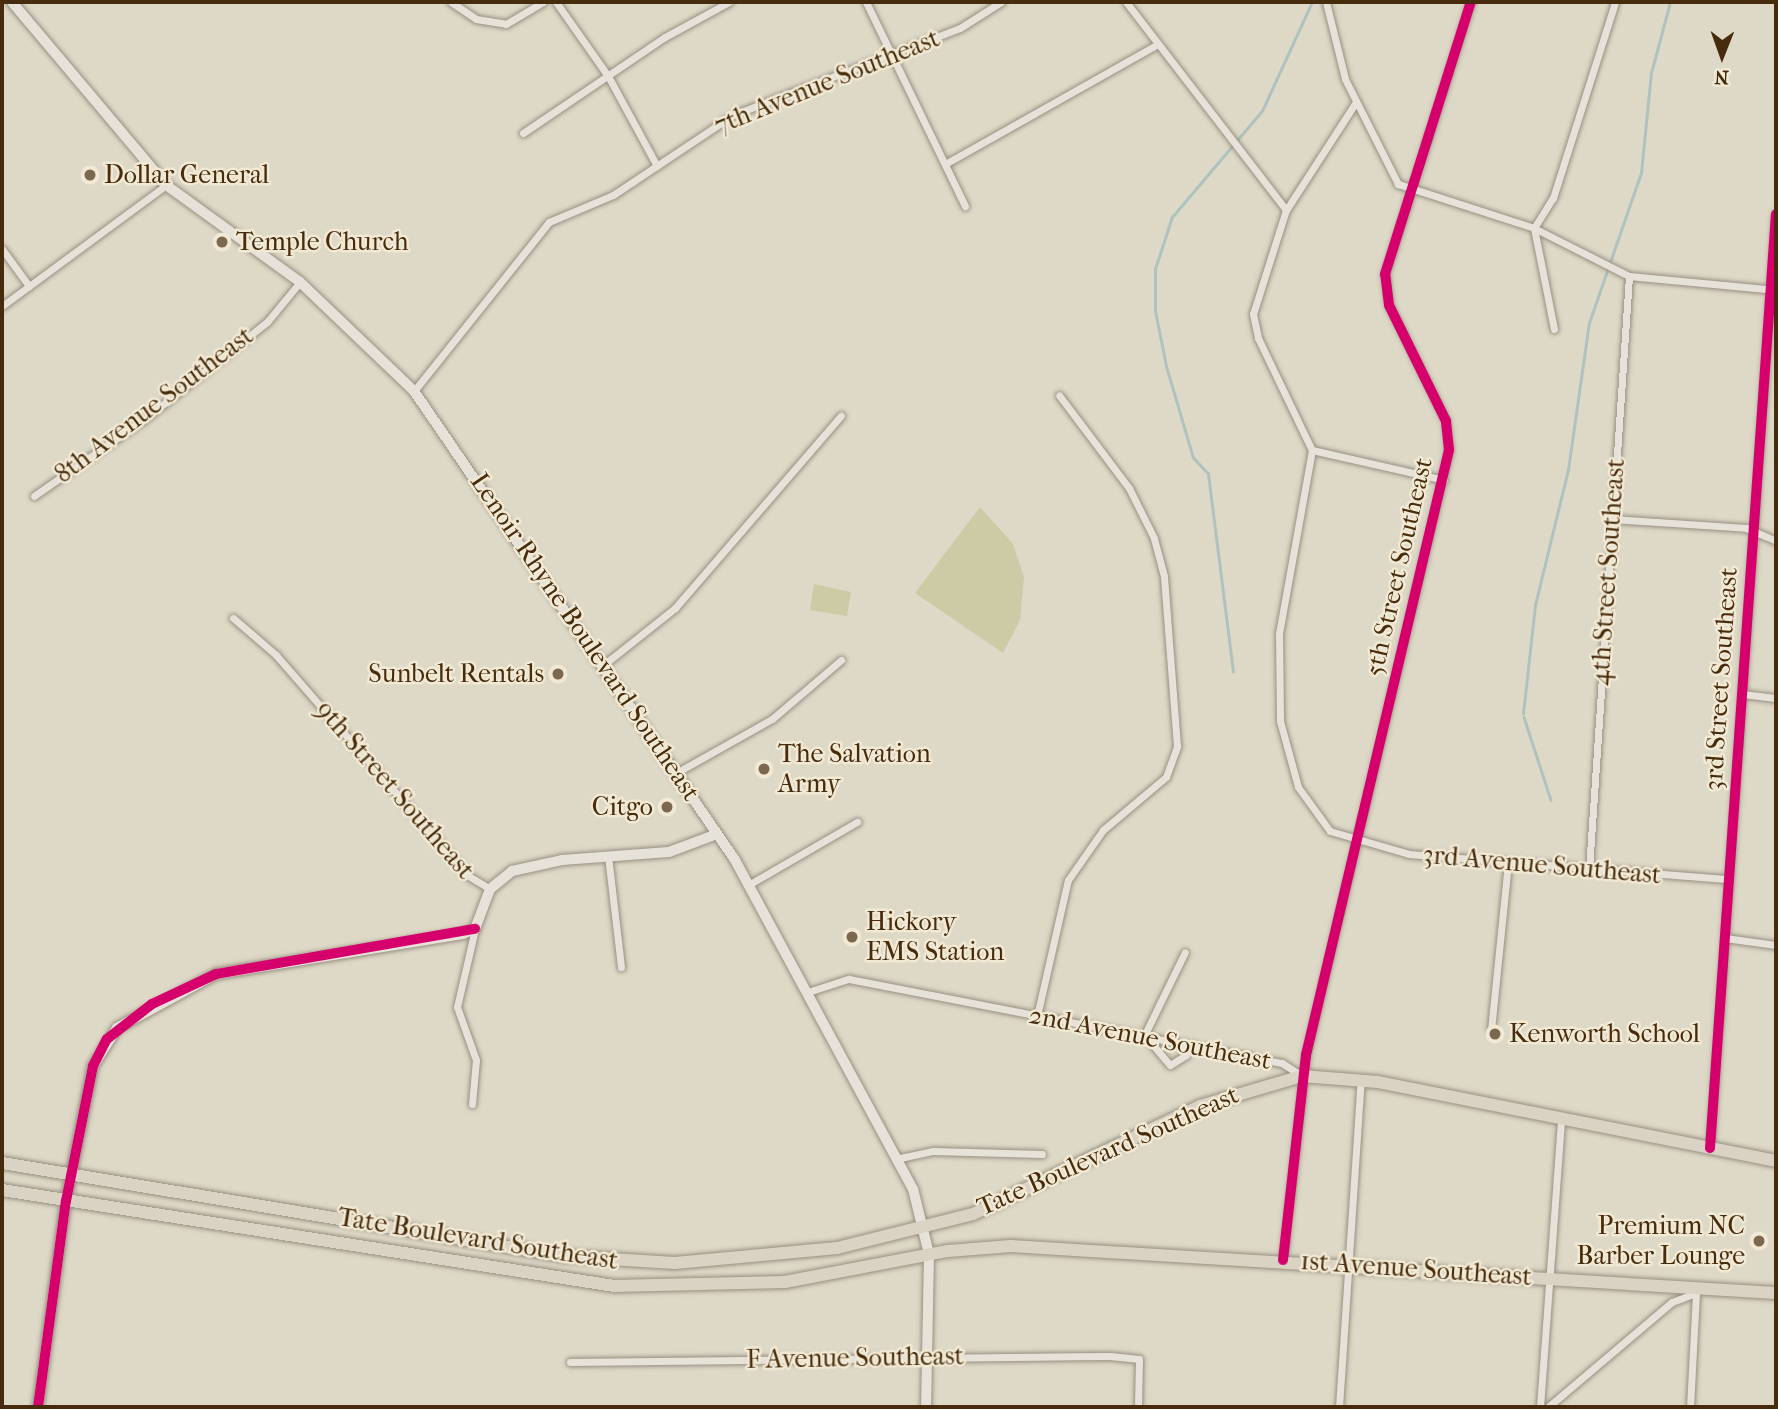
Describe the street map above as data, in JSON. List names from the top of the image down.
{
  "streets": {
    "main road": [
      "Lenoir Rhyne Boulevard Southeast",
      "9th Street Southeast",
      "2nd Avenue Southeast",
      "Tate Boulevard Southeast",
      "1st Avenue Southeast"
    ],
    "street": [
      "7th Avenue Southeast",
      "8th Avenue Southeast",
      "5th Street Southeast",
      "4th Street Southeast",
      "3rd Street Southeast",
      "3rd Avenue Southeast",
      "F Avenue Southeast"
    ]
  },
  "crossings": [
    ["7th Avenue Southeast", "Lenoir Rhyne Boulevard Southeast"],
    ["8th Avenue Southeast", "Lenoir Rhyne Boulevard Southeast"],
    ["5th Street Southeast", "3rd Avenue Southeast"],
    ["5th Street Southeast", "2nd Avenue Southeast"],
    ["5th Street Southeast", "Tate Boulevard Southeast"],
    ["5th Street Southeast", "1st Avenue Southeast"],
    ["4th Street Southeast", "3rd Avenue Southeast"],
    ["Lenoir Rhyne Boulevard Southeast", "2nd Avenue Southeast"],
    ["Lenoir Rhyne Boulevard Southeast", "Tate Boulevard Southeast"],
    ["Lenoir Rhyne Boulevard Southeast", "1st Avenue Southeast"],
    ["Lenoir Rhyne Boulevard Southeast", "F Avenue Southeast"],
    ["3rd Street Southeast", "3rd Avenue Southeast"],
    ["3rd Street Southeast", "2nd Avenue Southeast"],
    ["2nd Avenue Southeast", "Tate Boulevard Southeast"],
    ["Tate Boulevard Southeast", "1st Avenue Southeast"]
  ],
  "places": [
    "Dollar General",
    "Temple Church",
    "Sunbelt Rentals",
    "The Salvation Army",
    "Citgo",
    "Hickory EMS Station",
    "Kenworth School",
    "Premium NC Barber Lounge"
  ],
  "north": "bottom"
}
